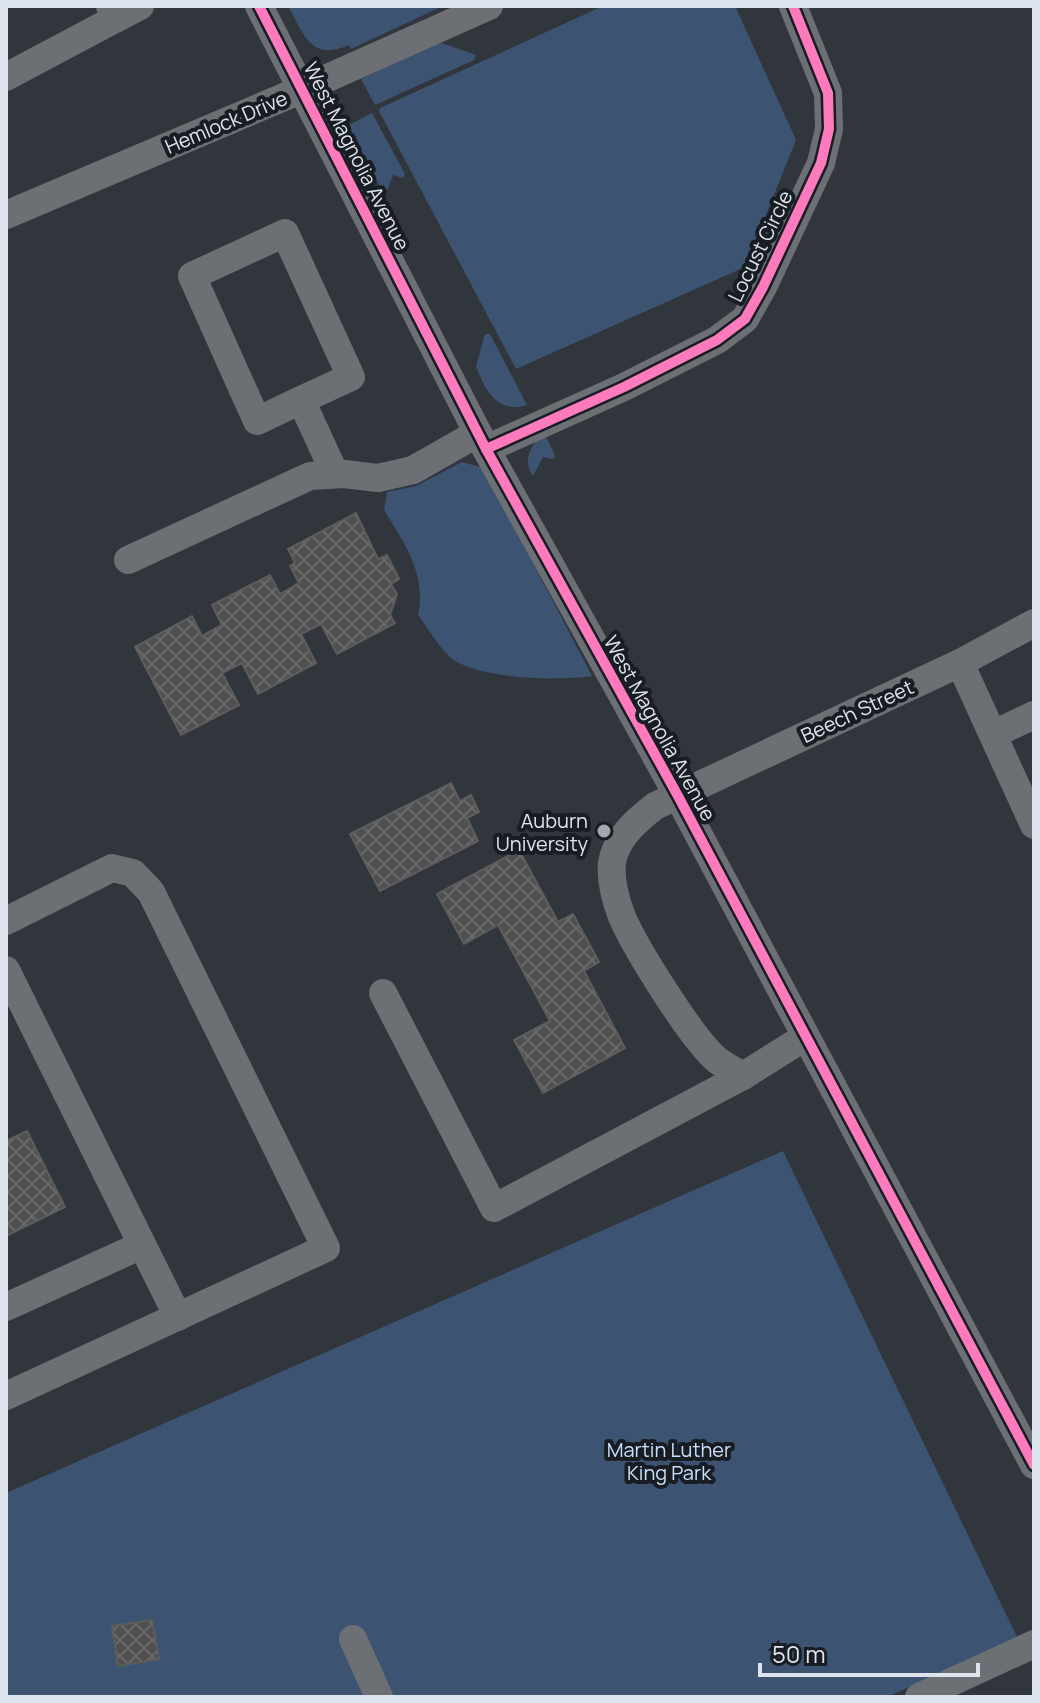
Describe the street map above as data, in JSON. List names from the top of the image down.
{
  "streets": {
    "street": [
      "Hemlock Drive",
      "West Magnolia Avenue",
      "Locust Circle",
      "Beech Street"
    ]
  },
  "crossings": [
    ["Hemlock Drive", "West Magnolia Avenue"],
    ["West Magnolia Avenue", "Locust Circle"],
    ["West Magnolia Avenue", "Beech Street"]
  ],
  "parks": ["Martin Luther King Park"],
  "places": ["Auburn University"],
  "scale_bar": "50 m"
}
